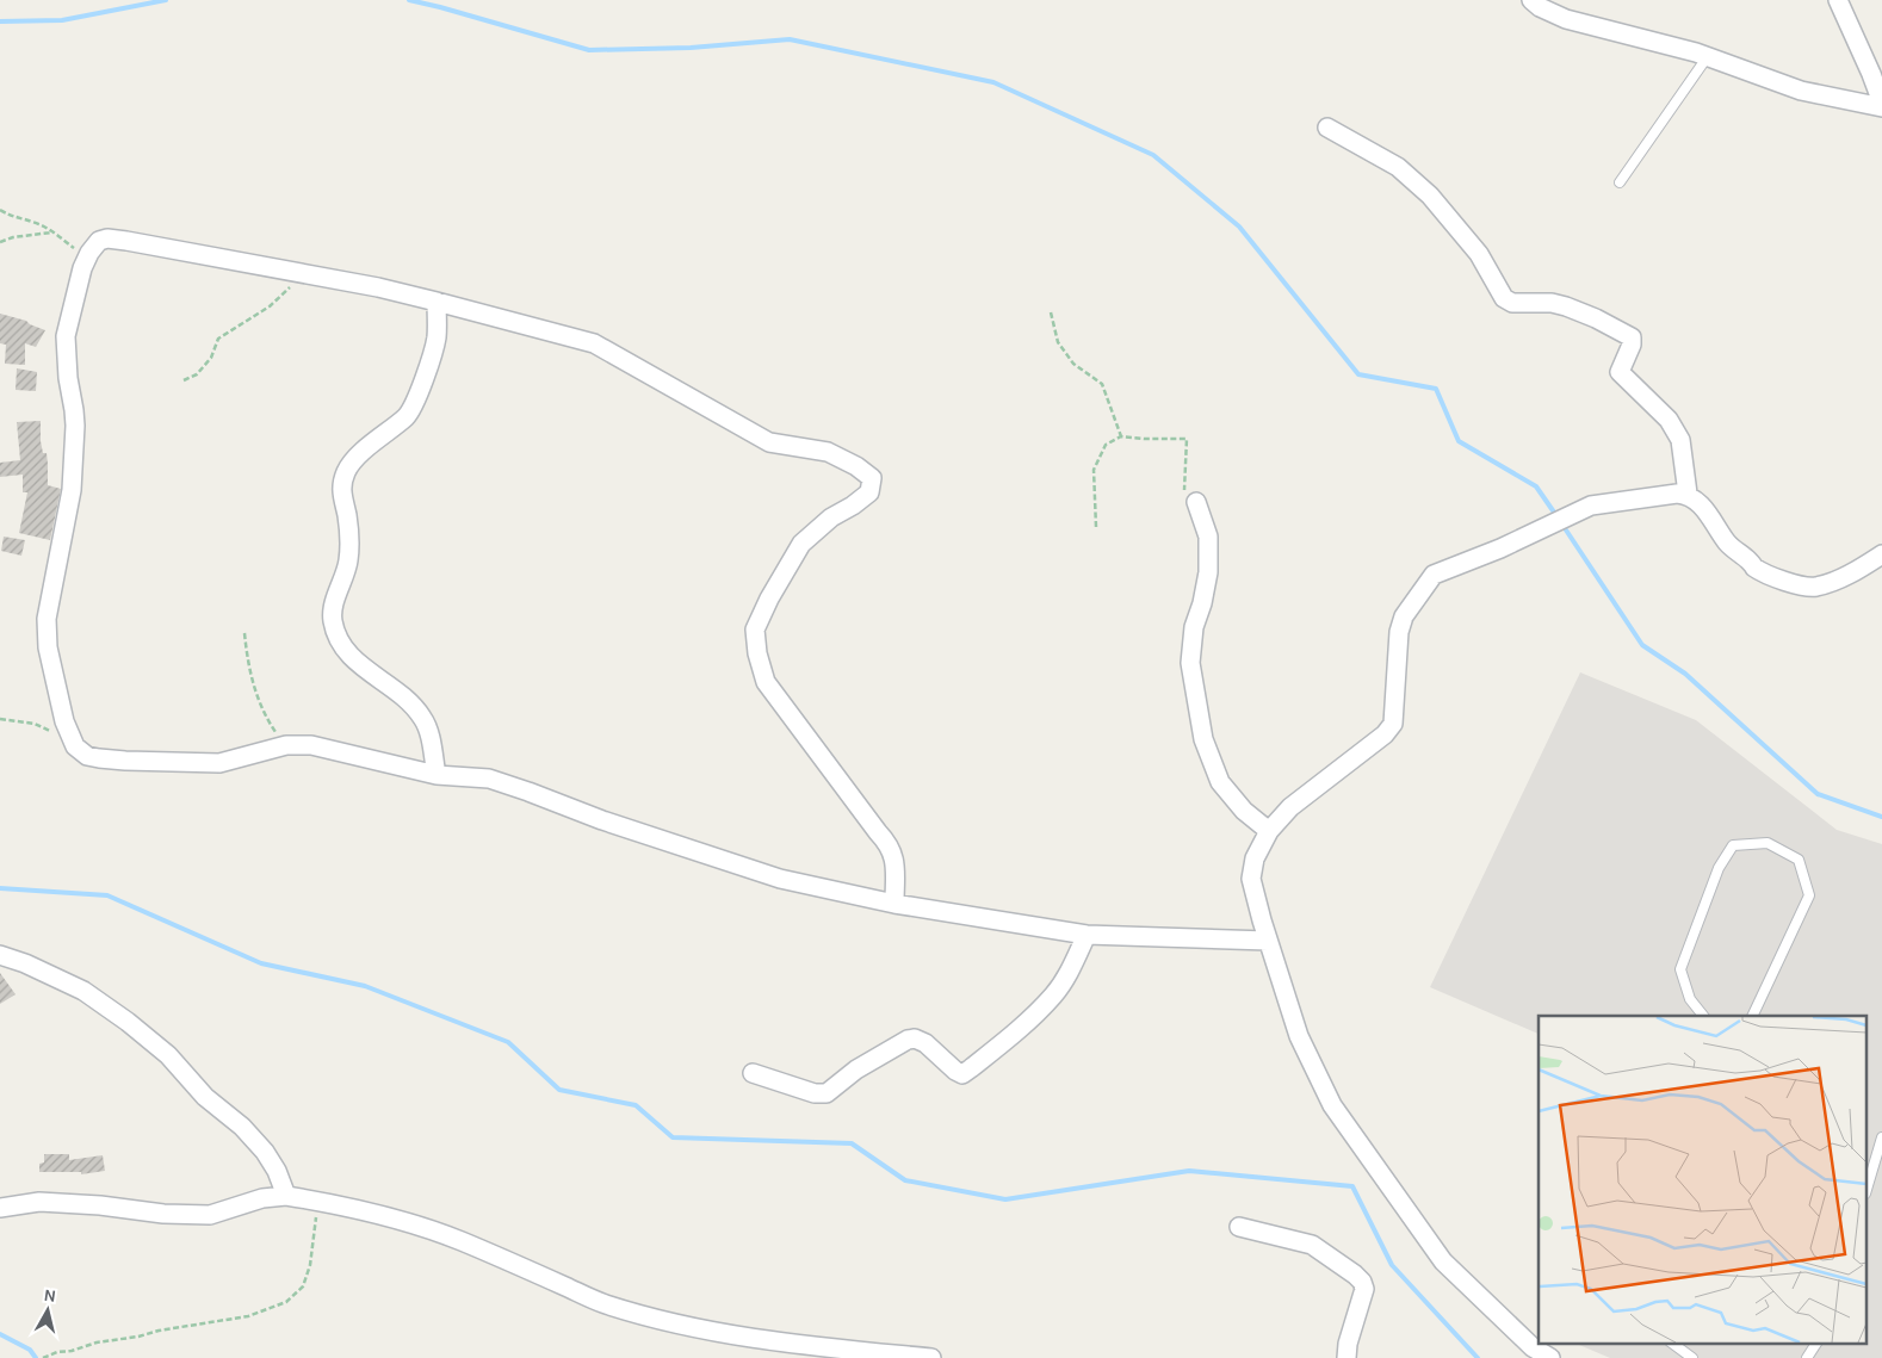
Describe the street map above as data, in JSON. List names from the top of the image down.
{
  "north": "top"
}
